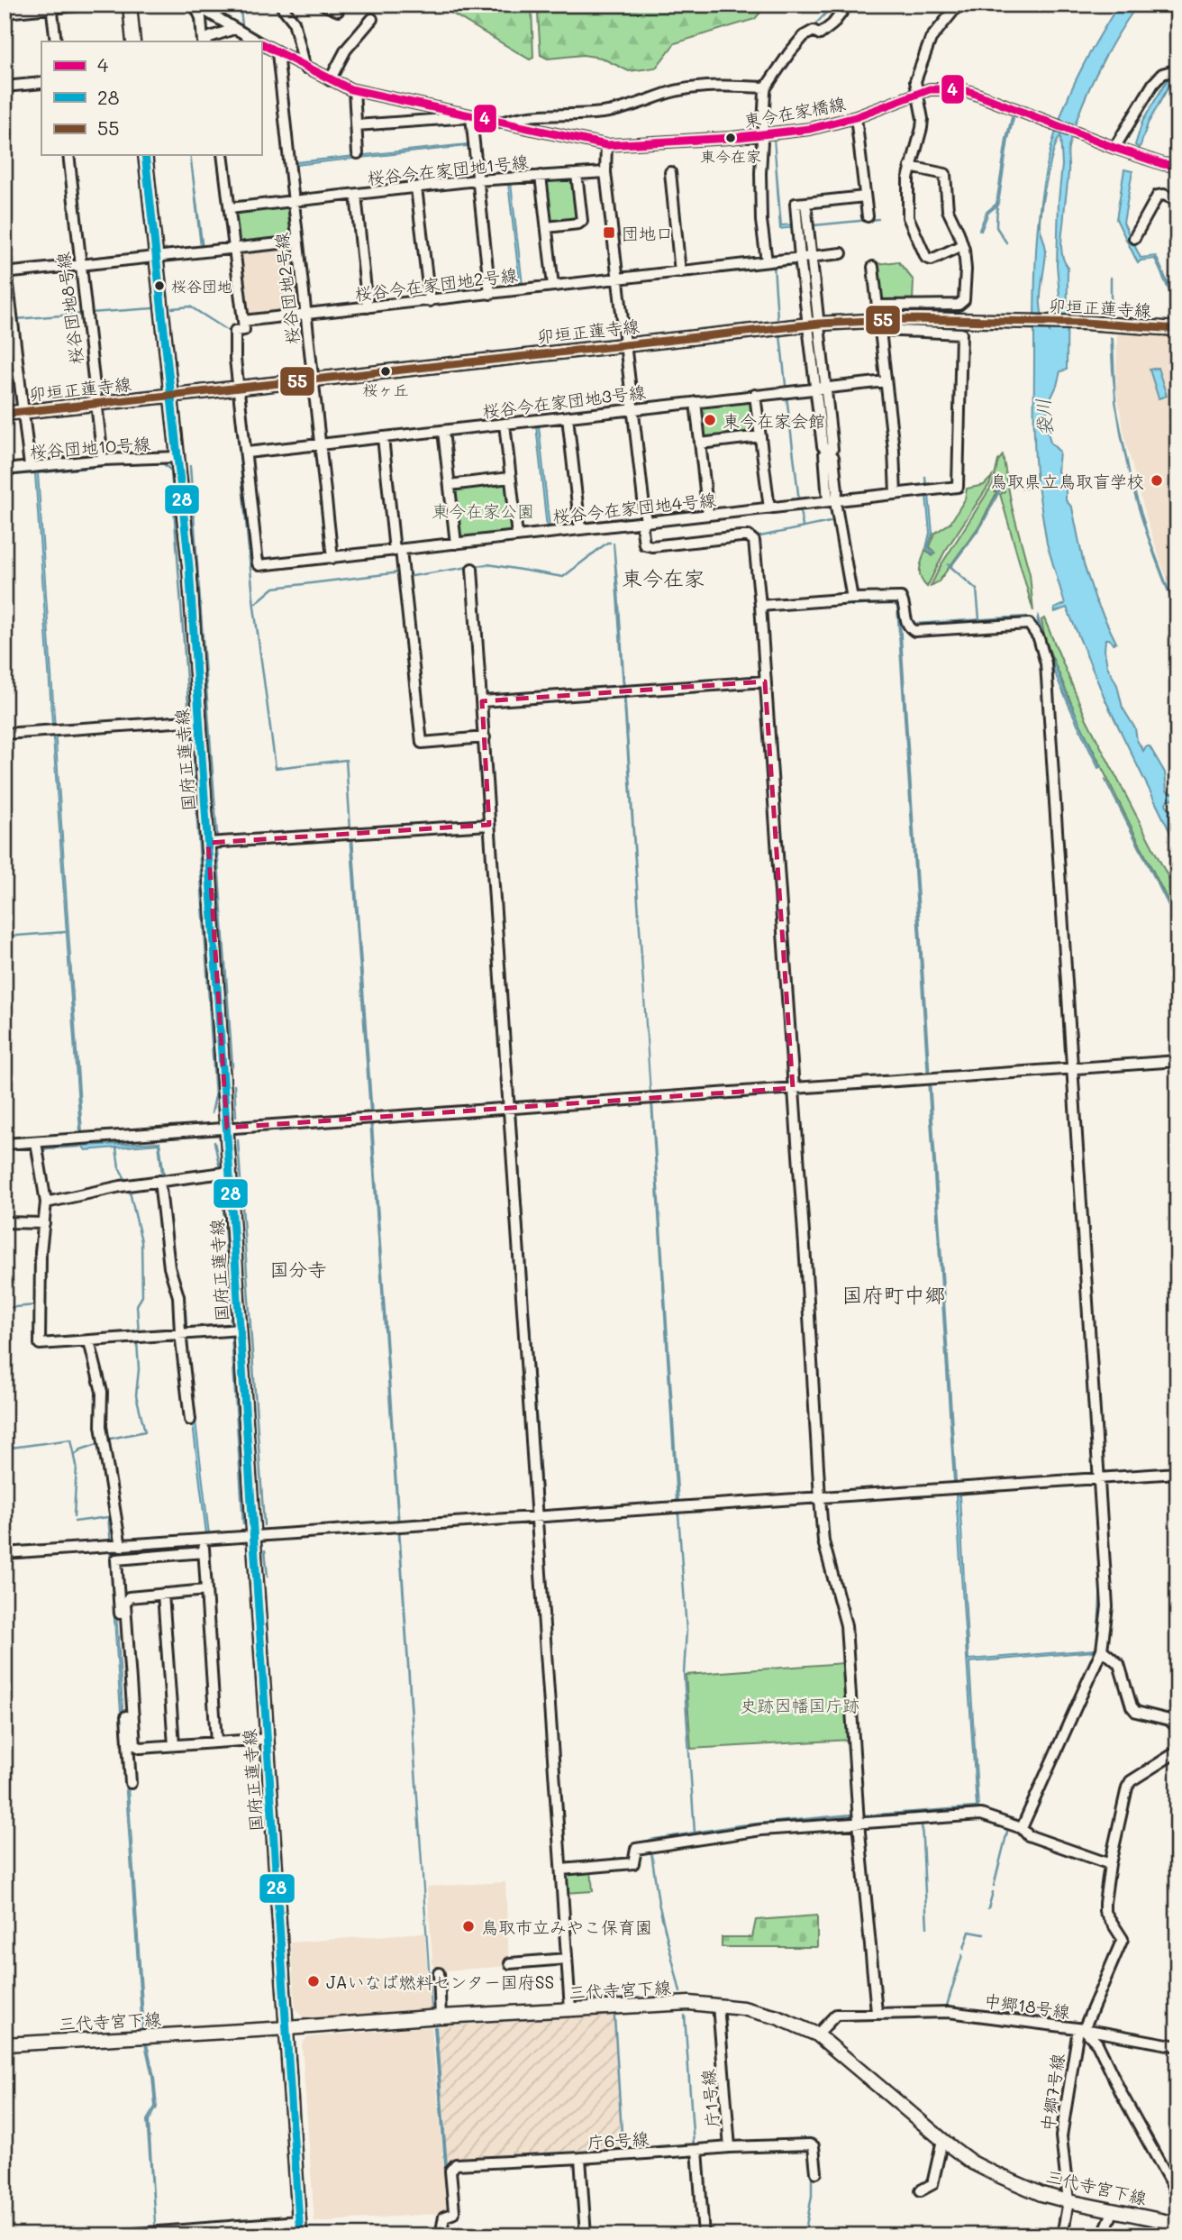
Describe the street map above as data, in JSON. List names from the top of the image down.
{
  "streets": {
    "main road": ["卯垣正蓮寺線", "国府正蓮寺線", "三代寺宮下線"],
    "street": [
      "東今在家橋線",
      "桜谷今在家団地1号線",
      "桜谷今在家団地2号線",
      "桜谷団地2号線",
      "桜谷団地8号線",
      "桜谷今在家団地3号線",
      "桜谷団地10号線",
      "桜谷今在家団地4号線",
      "中郷18号線",
      "中郷7号線",
      "庁1号線",
      "庁6号線"
    ]
  },
  "crossings": [
    ["東今在家橋線", "桜谷団地2号線"],
    ["桜谷今在家団地1号線", "桜谷団地2号線"],
    ["桜谷今在家団地2号線", "桜谷団地2号線"],
    ["桜谷今在家団地2号線", "桜谷今在家団地4号線"],
    ["桜谷団地2号線", "卯垣正蓮寺線"],
    ["桜谷団地2号線", "桜谷今在家団地3号線"],
    ["桜谷団地2号線", "桜谷今在家団地4号線"],
    ["卯垣正蓮寺線", "桜谷団地8号線"],
    ["卯垣正蓮寺線", "桜谷今在家団地4号線"],
    ["卯垣正蓮寺線", "国府正蓮寺線"],
    ["桜谷団地8号線", "桜谷団地10号線"],
    ["桜谷今在家団地3号線", "桜谷今在家団地4号線"],
    ["桜谷団地10号線", "国府正蓮寺線"],
    ["国府正蓮寺線", "三代寺宮下線"],
    ["三代寺宮下線", "中郷18号線"],
    ["三代寺宮下線", "中郷7号線"],
    ["三代寺宮下線", "庁1号線"],
    ["中郷18号線", "中郷7号線"],
    ["庁1号線", "庁6号線"]
  ],
  "districts": ["東今在家", "国分寺", "国府町中郷"],
  "water": ["袋川"],
  "parks": ["東今在家公園", "史跡因幡国庁跡"],
  "places": {
    "other": [
      "東今在家",
      "桜谷団地",
      "桜ヶ丘",
      "東今在家会館",
      "鳥取県立鳥取盲学校",
      "鳥取市立みやこ保育園",
      "JAいなば燃料センター国府SS"
    ],
    "transit": ["団地口"]
  },
  "lines": ["transit line 4", "transit line 28", "transit line 55"],
  "legend": ["4", "28", "55"]
}
